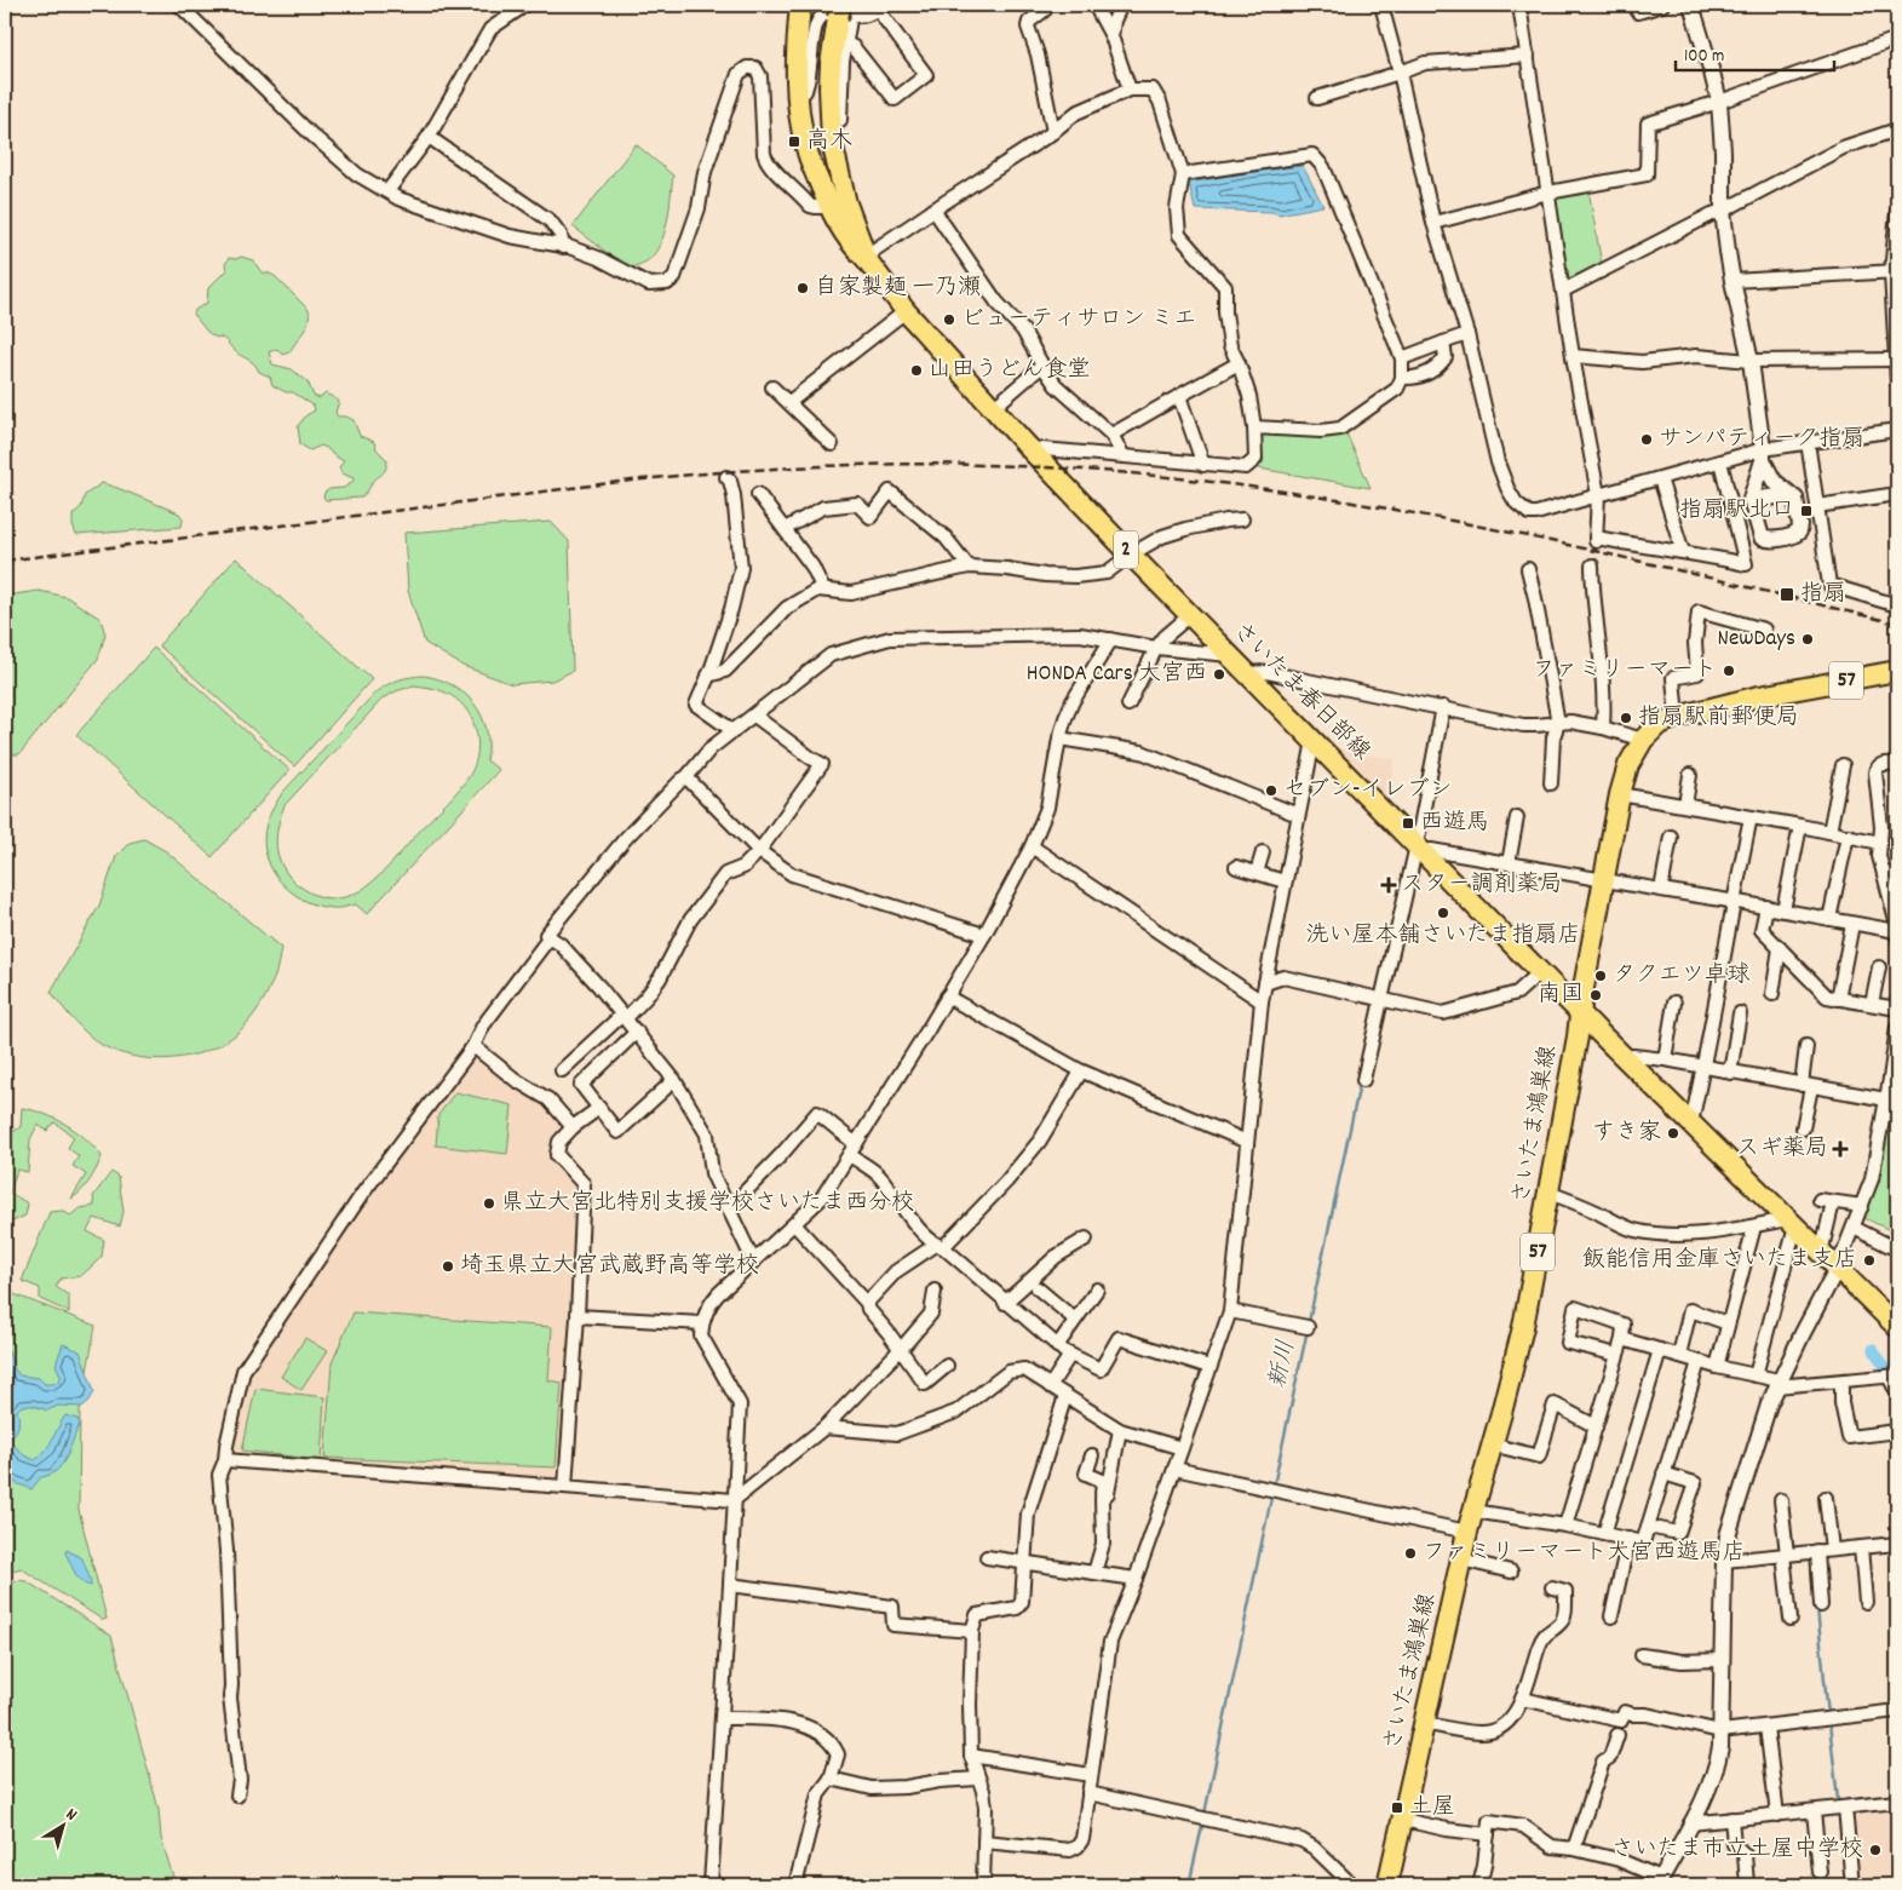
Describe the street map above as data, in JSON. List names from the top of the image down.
{
  "streets": {
    "main road": [
      "2",
      "57",
      "さいたま春日部線",
      "さいたま鴻巣線"
    ]
  },
  "crossings": [
    ["さいたま春日部線", "さいたま鴻巣線"]
  ],
  "water": ["新川"],
  "places": {
    "transit": [
      "高木",
      "指扇駅北口",
      "指扇",
      "西遊馬",
      "土屋"
    ],
    "other": [
      "自家製麺 一乃瀬",
      "ビューティサロン ミエ",
      "山田うどん食堂",
      "サンパティーク指扇",
      "NewDays",
      "ファミリーマート",
      "HONDA Cars 大宮西",
      "指扇駅前郵便局",
      "セブン-イレブン",
      "洗い屋本舗さいたま指扇店",
      "タクエツ卓球",
      "南国",
      "すき家",
      "県立大宮北特別支援学校さいたま西分校",
      "飯能信用金庫さいたま支店",
      "埼玉県立大宮武蔵野高等学校",
      "ファミリーマート大宮西遊馬店",
      "さいたま市立土屋中学校"
    ],
    "health": ["スター調剤薬局", "スギ薬局"]
  },
  "scale_bar": "100 m",
  "north": "top right"
}
